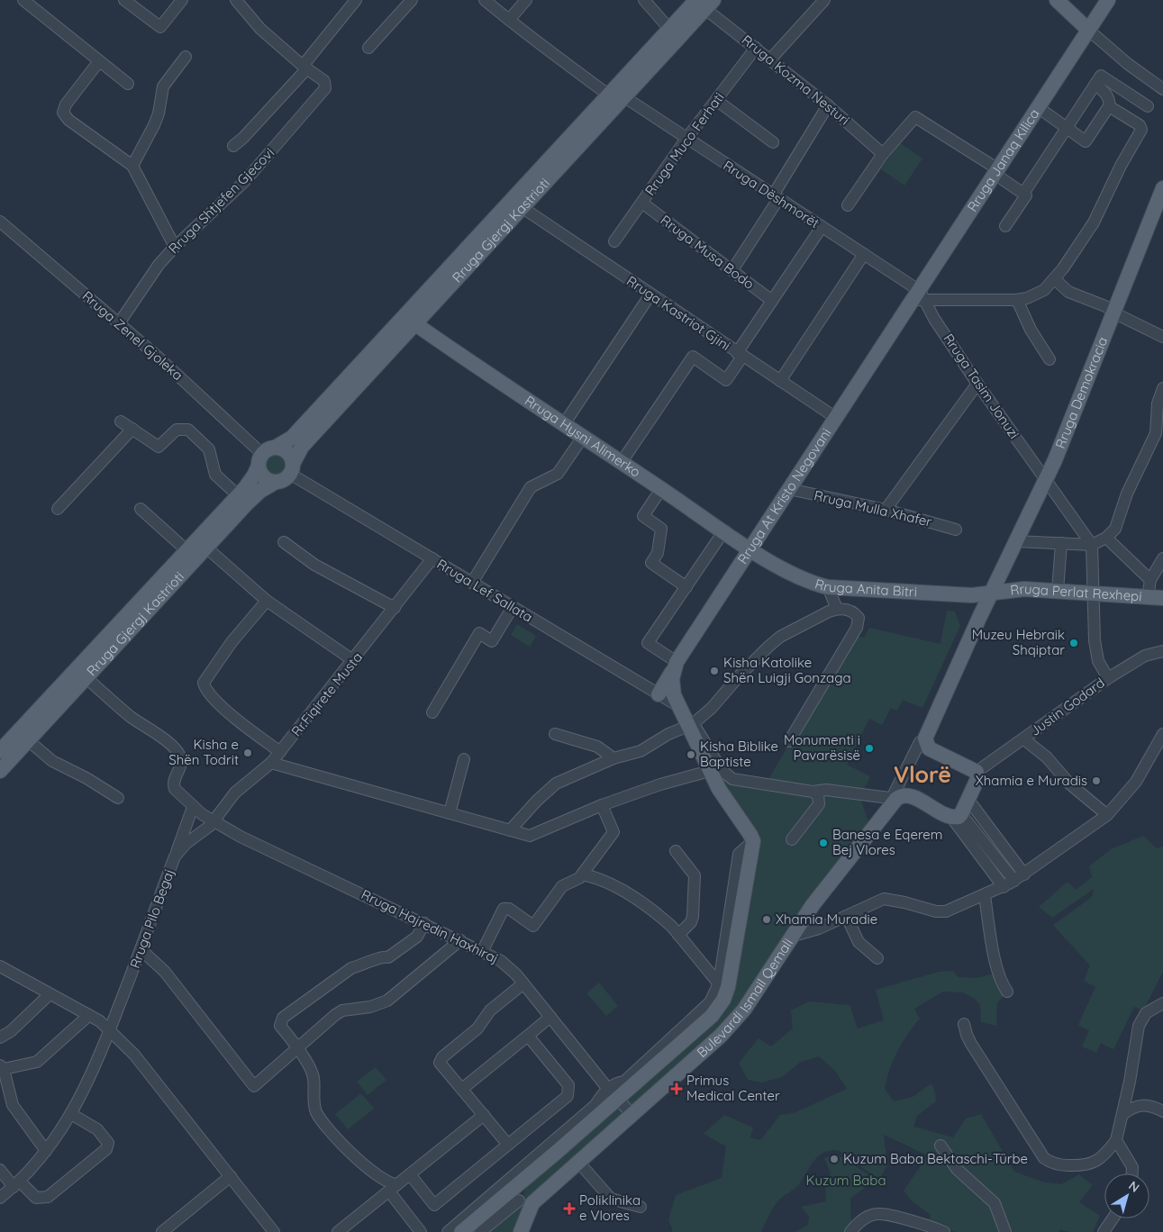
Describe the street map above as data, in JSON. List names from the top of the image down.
{
  "streets": {
    "main road": [
      "Rruga Janaq Kilica",
      "Rruga Gjergj Kastrioti",
      "Rruga Demokracia",
      "Rruga Hysni Alimerko",
      "Rruga At Kristo Negovani",
      "Rruga Anita Bitri",
      "Rruga Perlat Rexhepi",
      "Bulevardi Ismail Qemali"
    ],
    "street": [
      "Rruga Kozma Nesturi",
      "Rruga Muco Ferhati",
      "Rruga Dëshmorët",
      "Rruga Shtjefen Gjecovi",
      "Rruga Musa Bodo",
      "Rruga Kastriot Gjini",
      "Rruga Zenel Gjoleka",
      "Rruga Tasim Jonuzi",
      "Rruga Mulla Xhafer",
      "Rruga Lef Sallata",
      "Rr.Fiqirete Musta",
      "Justin Godard",
      "Rruga Pilo Begaj",
      "Rruga Hajredin Haxhiraj"
    ]
  },
  "crossings": [
    ["Rruga Kozma Nesturi", "Rruga Muco Ferhati"],
    ["Rruga Kozma Nesturi", "Rruga Gjergj Kastrioti"],
    ["Rruga Muco Ferhati", "Rruga Dëshmorët"],
    ["Rruga Muco Ferhati", "Rruga Musa Bodo"],
    ["Rruga Janaq Kilica", "Rruga Dëshmorët"],
    ["Rruga Janaq Kilica", "Rruga Tasim Jonuzi"],
    ["Rruga Janaq Kilica", "Rruga At Kristo Negovani"],
    ["Rruga Dëshmorët", "Rruga Gjergj Kastrioti"],
    ["Rruga Dëshmorët", "Rruga Tasim Jonuzi"],
    ["Rruga Dëshmorët", "Rruga At Kristo Negovani"],
    ["Rruga Shtjefen Gjecovi", "Rruga Zenel Gjoleka"],
    ["Rruga Gjergj Kastrioti", "Rruga Kastriot Gjini"],
    ["Rruga Gjergj Kastrioti", "Rruga Zenel Gjoleka"],
    ["Rruga Gjergj Kastrioti", "Rruga Hysni Alimerko"],
    ["Rruga Gjergj Kastrioti", "Rruga Lef Sallata"],
    ["Rruga Gjergj Kastrioti", "Rruga Hajredin Haxhiraj"],
    ["Rruga Kastriot Gjini", "Rruga At Kristo Negovani"],
    ["Rruga Zenel Gjoleka", "Rruga Lef Sallata"],
    ["Rruga Tasim Jonuzi", "Rruga Demokracia"],
    ["Rruga Tasim Jonuzi", "Rruga At Kristo Negovani"],
    ["Rruga Demokracia", "Rruga Anita Bitri"],
    ["Rruga Demokracia", "Rruga Perlat Rexhepi"],
    ["Rruga Hysni Alimerko", "Rruga At Kristo Negovani"],
    ["Rruga Hysni Alimerko", "Rruga Anita Bitri"],
    ["Rruga At Kristo Negovani", "Rruga Mulla Xhafer"],
    ["Rruga At Kristo Negovani", "Rruga Anita Bitri"],
    ["Rruga At Kristo Negovani", "Rruga Lef Sallata"],
    ["Rruga Anita Bitri", "Rruga Perlat Rexhepi"],
    ["Rruga Lef Sallata", "Rr.Fiqirete Musta"],
    ["Rr.Fiqirete Musta", "Rruga Pilo Begaj"],
    ["Rr.Fiqirete Musta", "Rruga Hajredin Haxhiraj"],
    ["Rruga Pilo Begaj", "Rruga Hajredin Haxhiraj"],
    ["Rruga Hajredin Haxhiraj", "Bulevardi Ismail Qemali"]
  ],
  "districts": ["Vlorë"],
  "parks": ["Kuzum Baba"],
  "places": {
    "other": [
      "Muzeu Hebraik Shqiptar",
      "Kisha Katolike Shën Luigji Gonzaga",
      "Monumenti i Pavarësisë",
      "Kisha e Shën Todrit",
      "Kisha Biblike Baptiste",
      "Xhamia e Muradis",
      "Banesa e Eqerem Bej Vlores",
      "Xhamia Muradie",
      "Kuzum Baba Bektaschi-Türbe"
    ],
    "health": ["Primus Medical Center", "Poliklinika e Vlores"]
  },
  "north": "top right"
}
